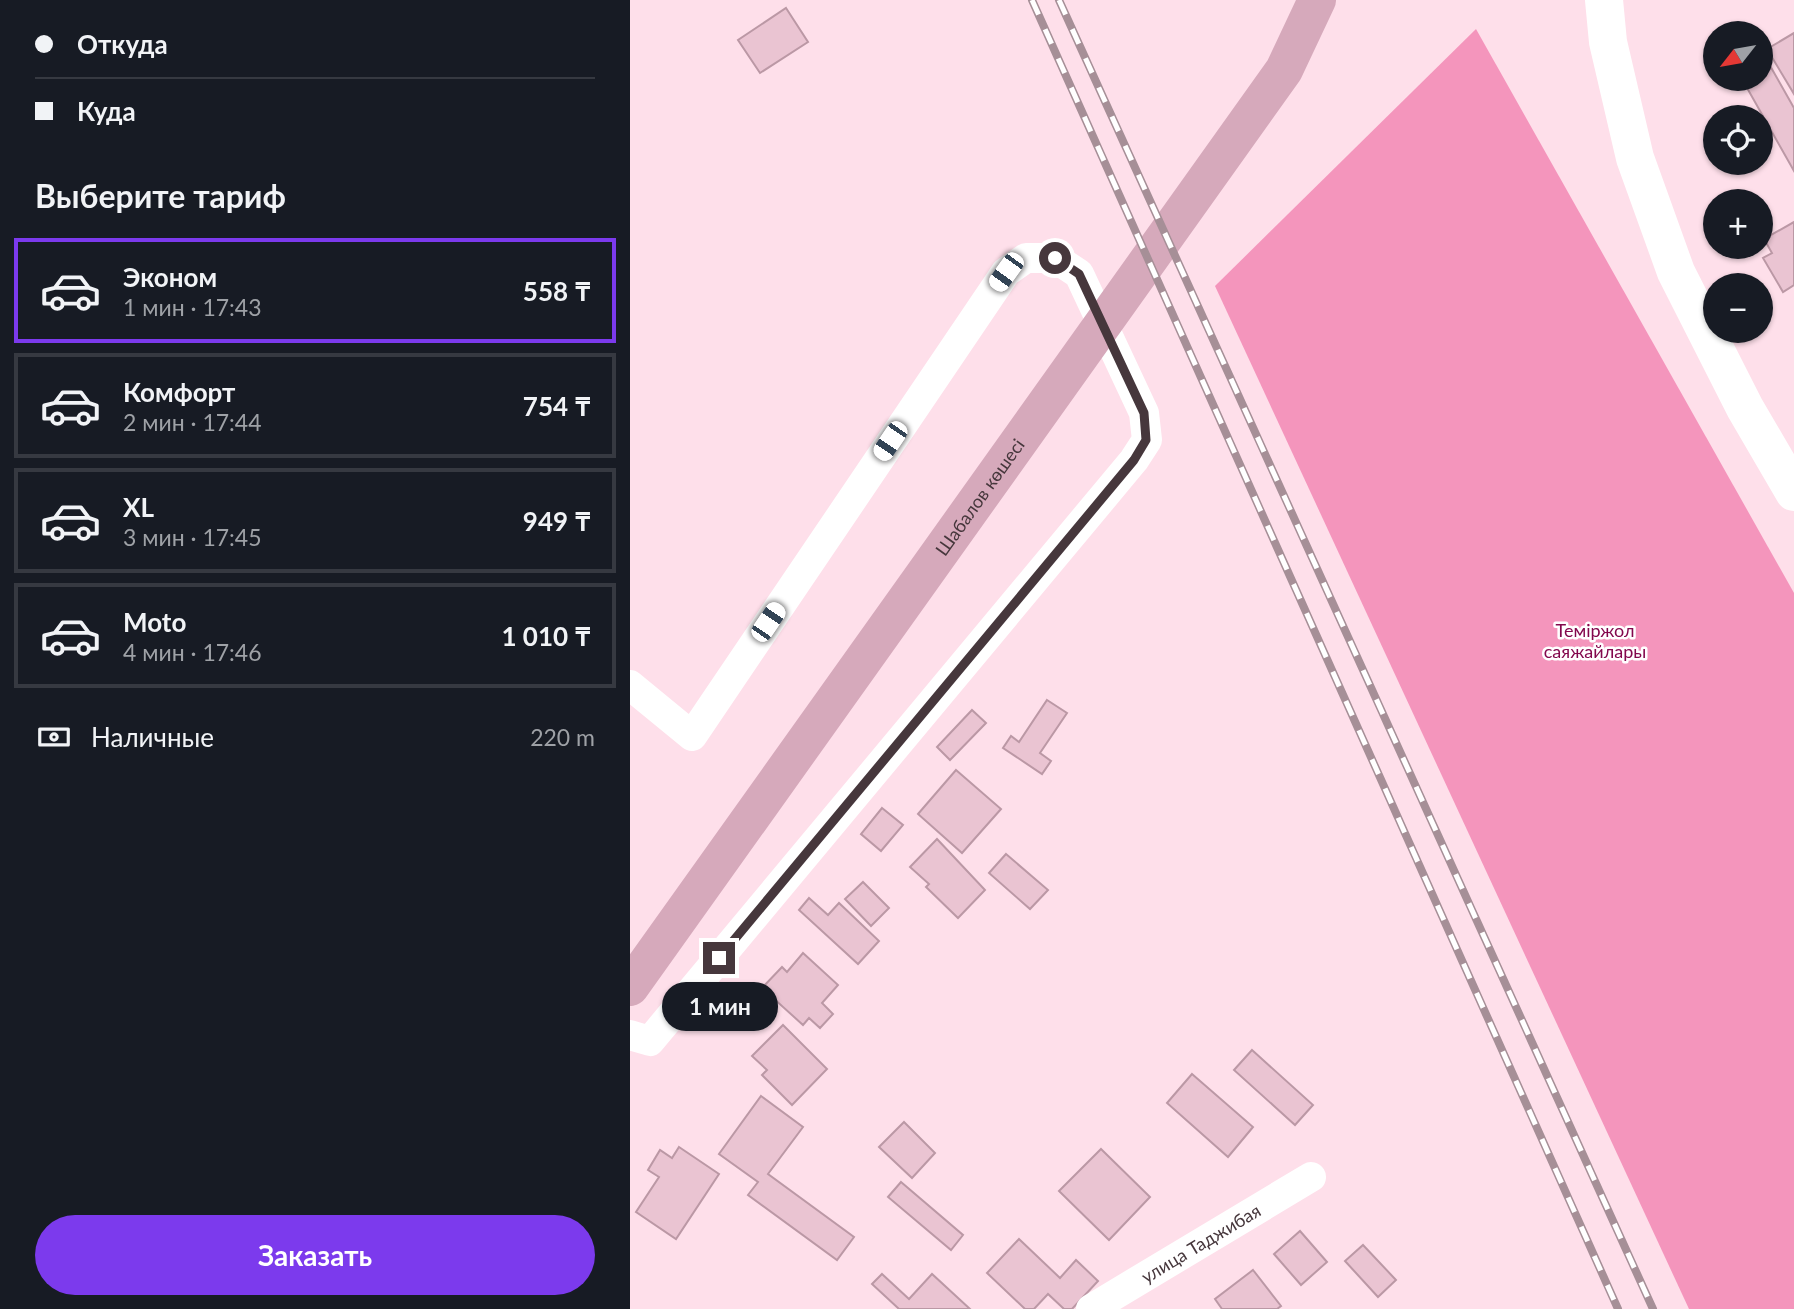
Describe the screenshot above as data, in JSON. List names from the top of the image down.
{
  "streets": {
    "main road": ["Шабалов көшесі"],
    "street": ["улица Таджибая"]
  },
  "parks": ["Теміржол саяжайлары"],
  "north": "bottom left",
  "page": {
    "banner": ["Откуда", "Куда"],
    "map_buttons": ["+", "−"],
    "heading": "Выберите тариф",
    "list": [
      {
        "name": "Эконом",
        "note": "1 мин · 17:43",
        "value": "558 ₸"
      },
      {
        "name": "Комфорт",
        "note": "2 мин · 17:44",
        "value": "754 ₸"
      },
      {
        "name": "XL",
        "note": "3 мин · 17:45",
        "value": "949 ₸"
      },
      {
        "name": "Moto",
        "note": "4 мин · 17:46",
        "value": "1 010 ₸"
      }
    ],
    "pay": ["Наличные", "220 m"],
    "bubble": "1 мин",
    "buttons": "Заказать"
  }
}
